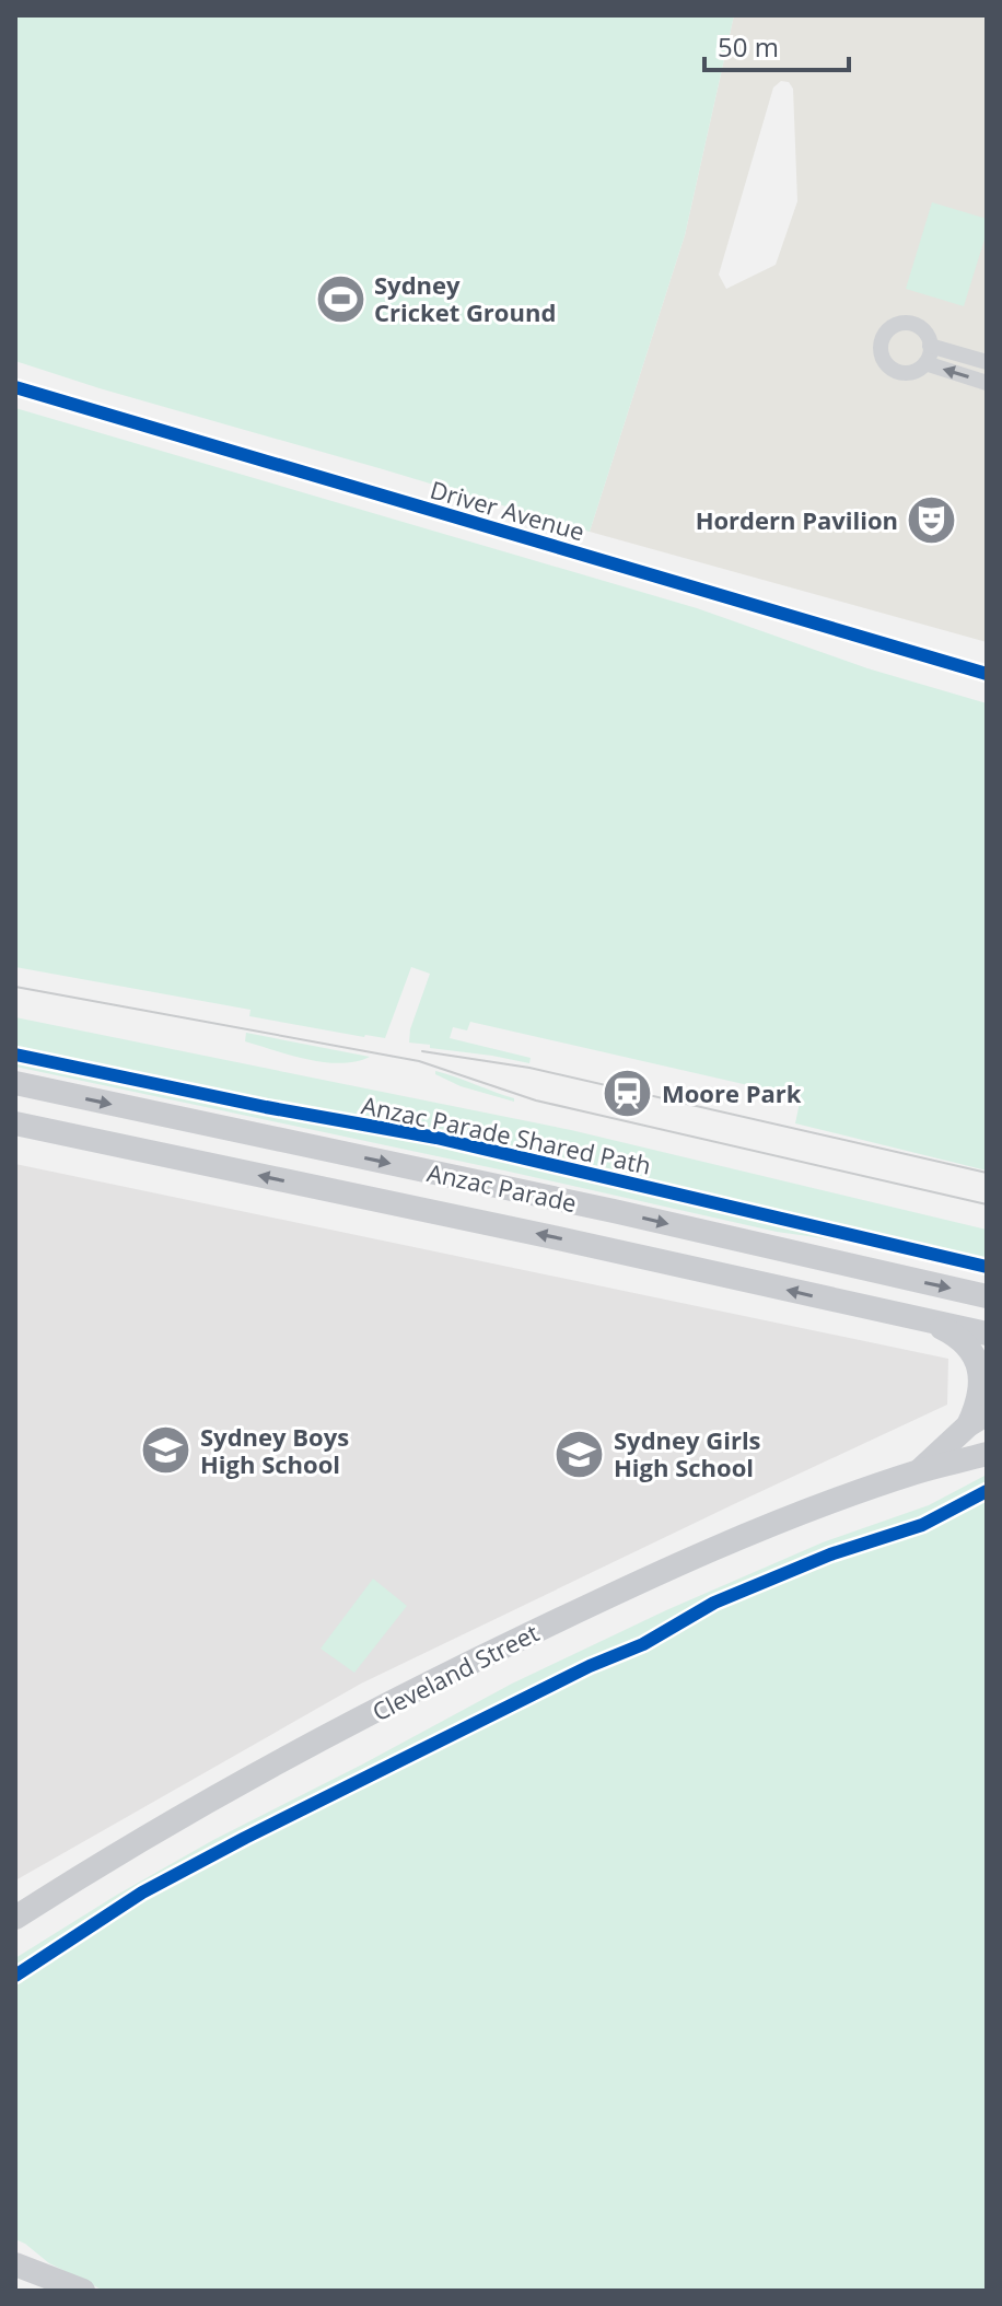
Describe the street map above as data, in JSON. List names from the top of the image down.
{
  "streets": {
    "main road": ["Anzac Parade", "Cleveland Street"],
    "street": ["Driver Avenue"],
    "cycle path": ["Anzac Parade Shared Path"]
  },
  "places": {
    "sports": ["Sydney Cricket Ground"],
    "theatre": ["Hordern Pavilion"],
    "station": ["Moore Park"],
    "school or university": ["Sydney Boys High School", "Sydney Girls High School"]
  },
  "scale_bar": "50 m"
}
